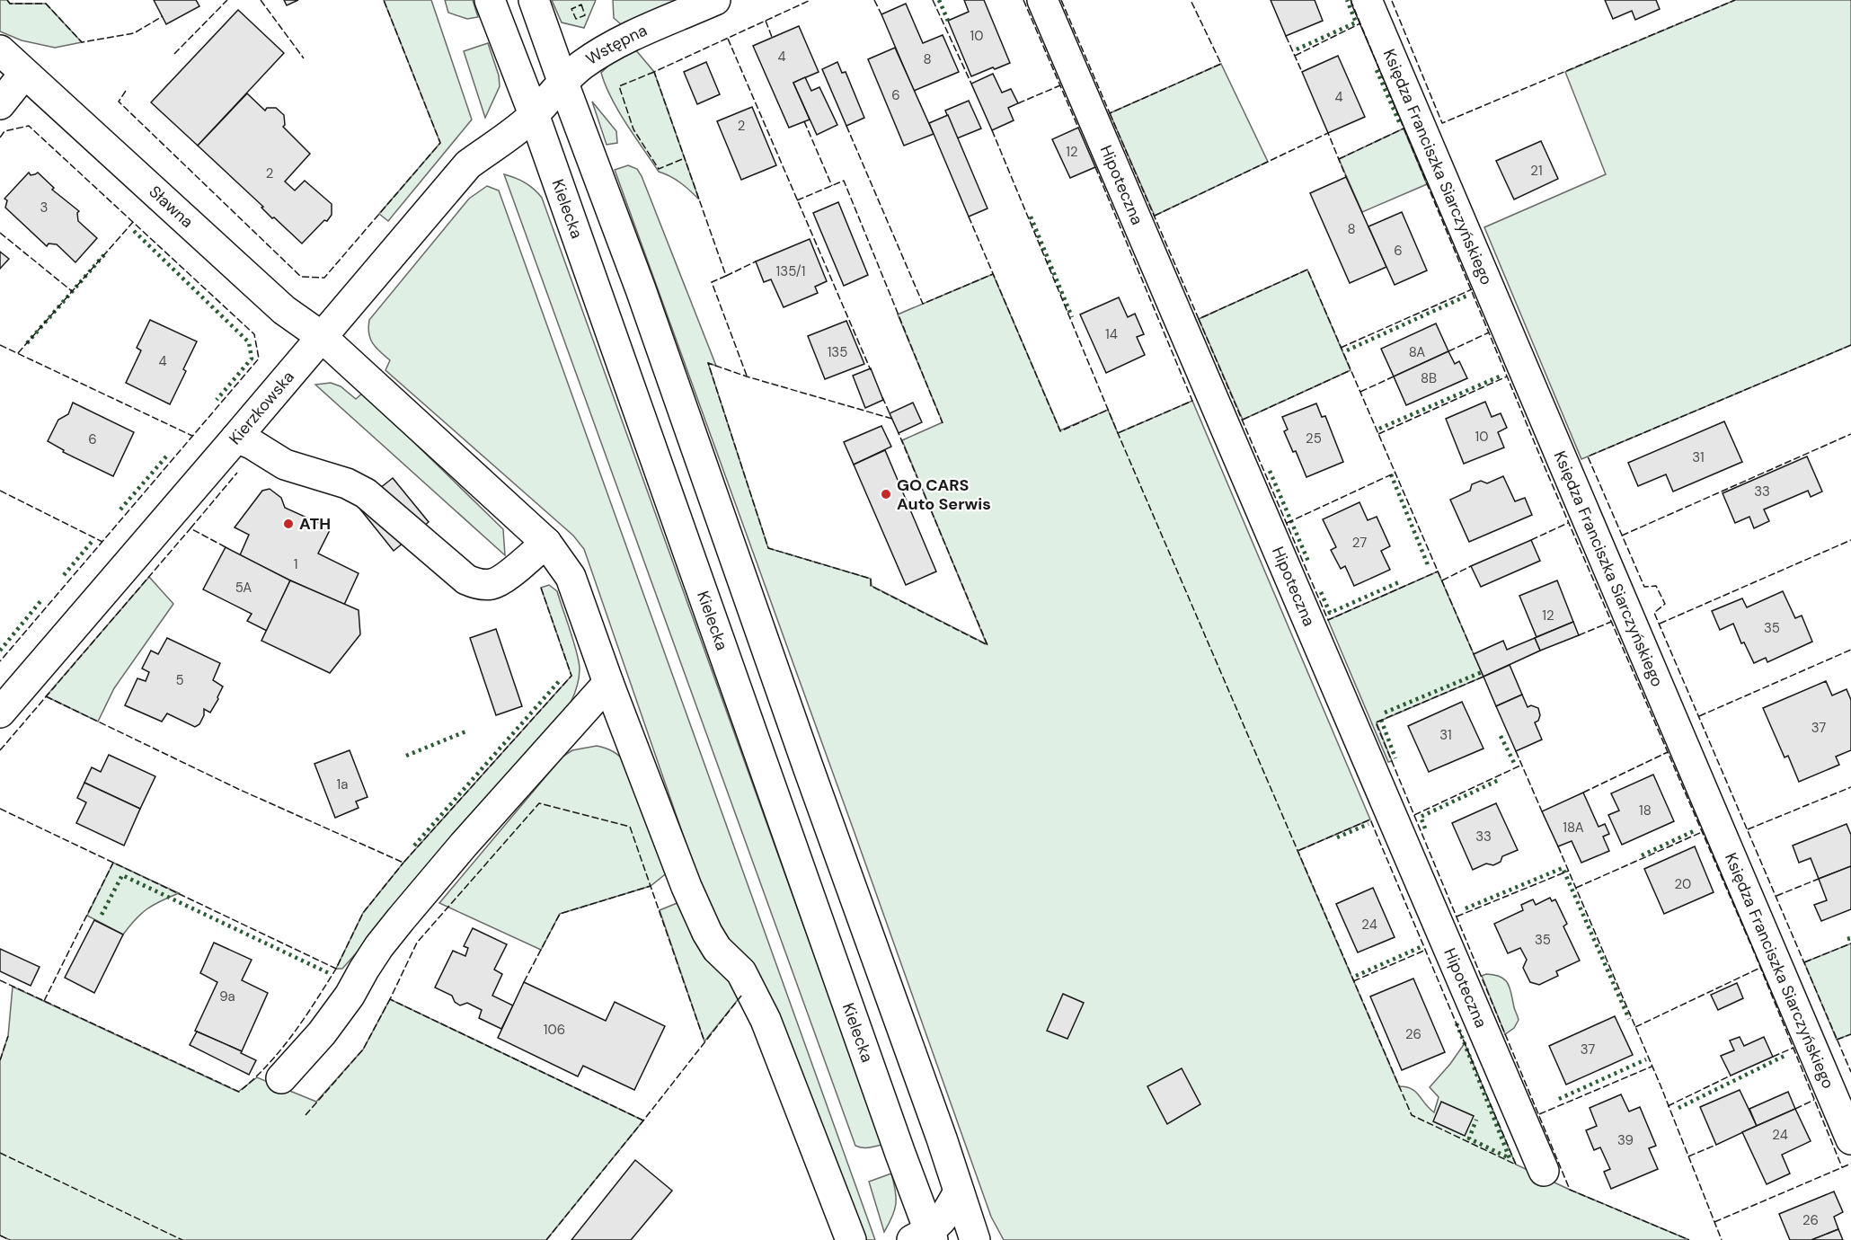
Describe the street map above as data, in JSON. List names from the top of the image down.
{
  "streets": {
    "street": [
      "Wstępna",
      "Księdza Franciszka Siarczyńskiego",
      "Hipoteczna",
      "Sławna",
      "Kielecka",
      "Kierzkowska"
    ]
  },
  "crossings": [
    ["Wstępna", "Kielecka"],
    ["Wstępna", "Kierzkowska"],
    ["Sławna", "Kierzkowska"],
    ["Kielecka", "Kierzkowska"]
  ],
  "places": ["GO CARS Auto Serwis", "ATH"],
  "house_numbers": [
    "10",
    "4",
    "8",
    "6",
    "4",
    "2",
    "12",
    "21",
    "2",
    "3",
    "8",
    "6",
    "135/1",
    "14",
    "135",
    "8A",
    "4",
    "8B",
    "10",
    "25",
    "6",
    "31",
    "33",
    "27",
    "1",
    "5A",
    "12",
    "35",
    "5",
    "37",
    "31",
    "1a",
    "18",
    "18A",
    "33",
    "20",
    "24",
    "35",
    "9a",
    "106",
    "26",
    "37",
    "24",
    "39",
    "26"
  ]
}
